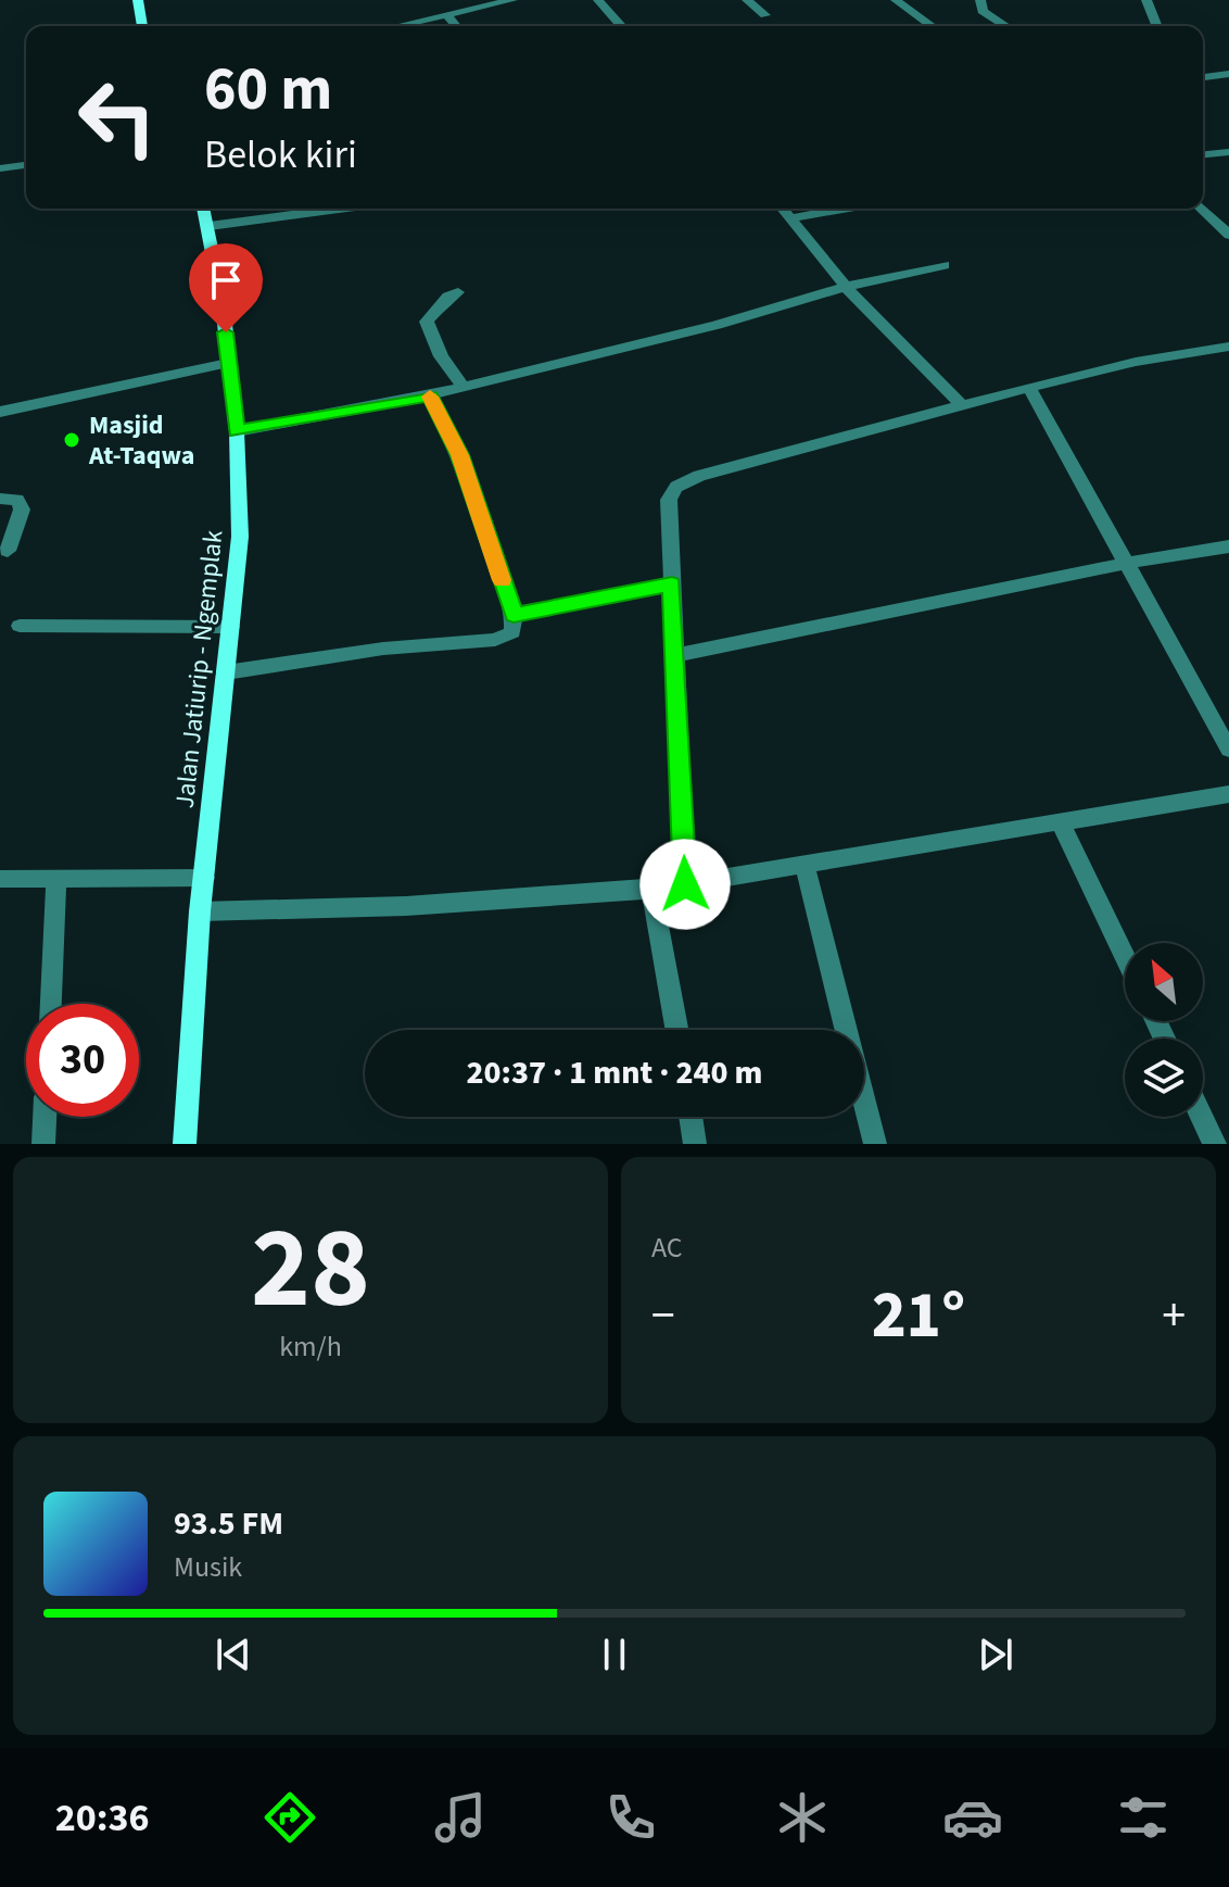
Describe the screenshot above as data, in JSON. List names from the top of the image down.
{
  "streets": {
    "street": ["Jalan Jatiurip - Ngemplak"]
  },
  "places": ["Masjid At-Taqwa"],
  "north": "top left",
  "page": {
    "turn": ["60 m", "Belok kiri"],
    "limit": "30",
    "trip": "20:37 · 1 mnt · 240 m",
    "tile": [
      ["28", "km/h"],
      "AC"
    ],
    "heat": ["−", "21°", "+"],
    "song": ["93.5 FM", "Musik"],
    "tabs": "20:36"
  }
}
